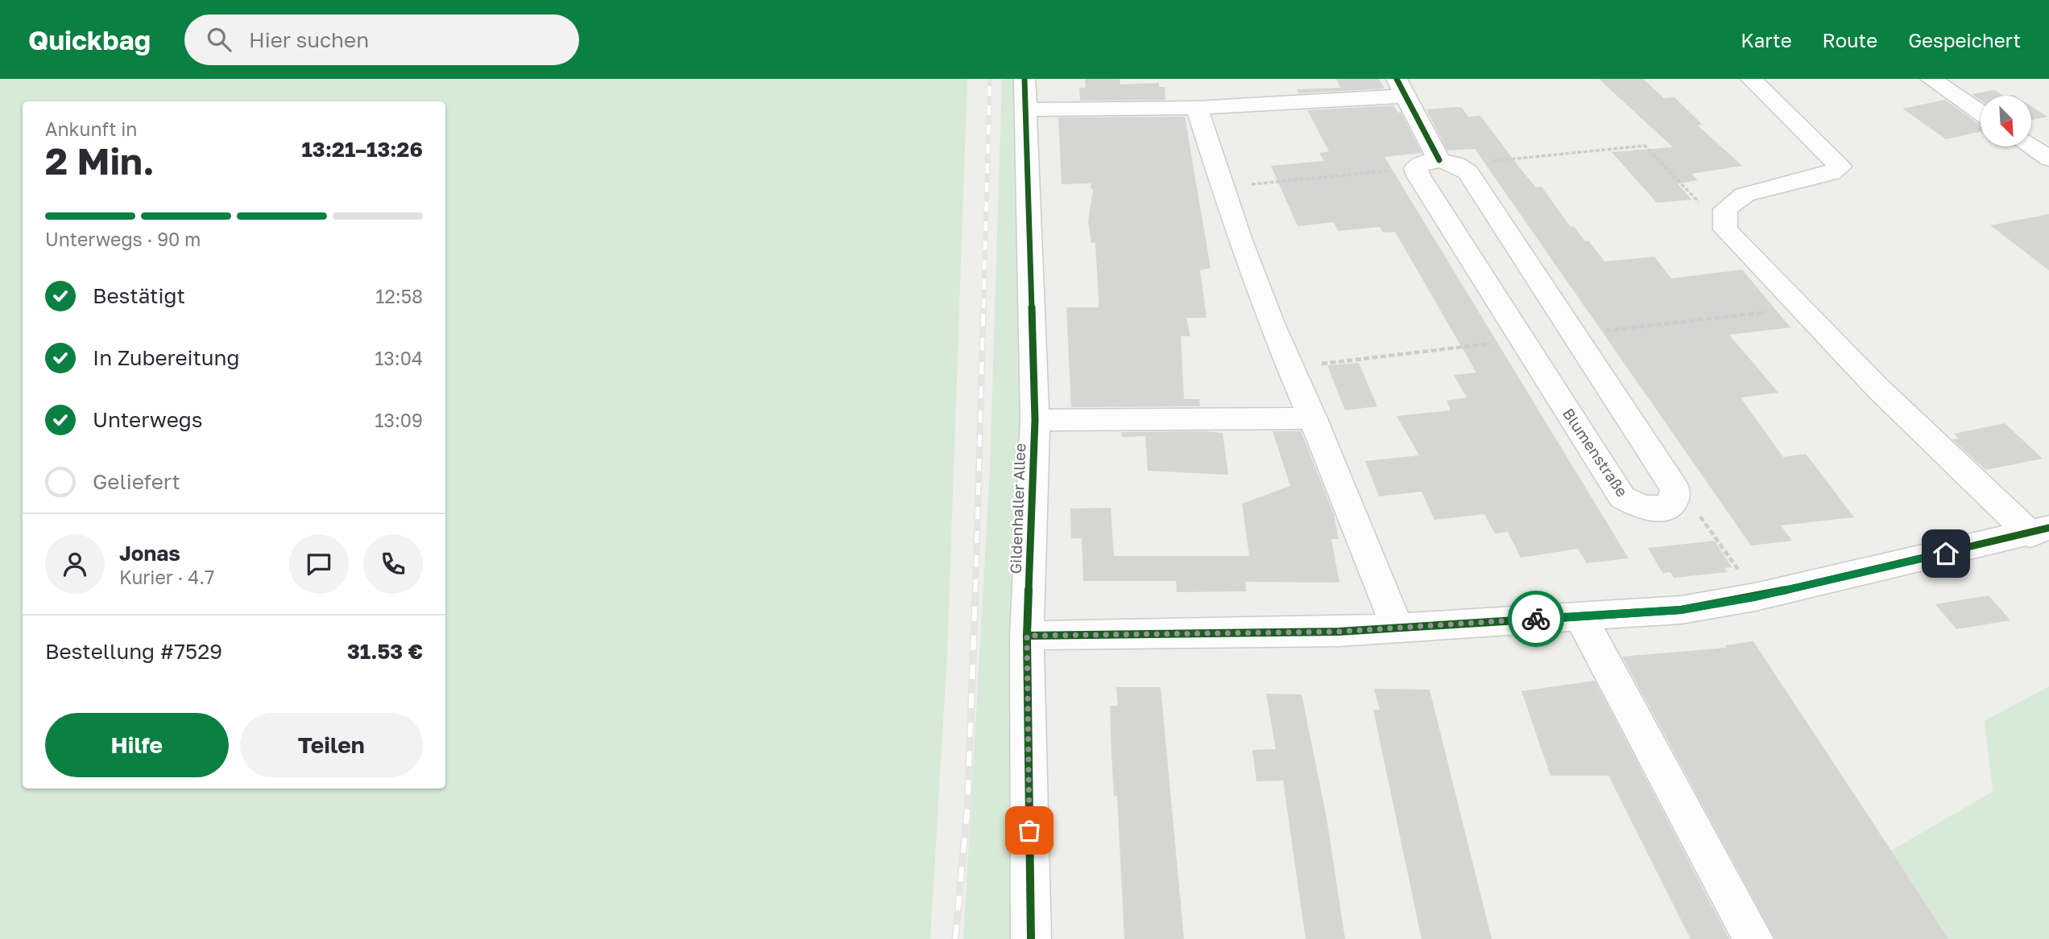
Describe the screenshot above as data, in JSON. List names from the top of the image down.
{
  "streets": {
    "street": ["Blumenstraße", "Gildenhaller Allee"]
  },
  "north": "bottom right",
  "page": {
    "header": "Quickbag",
    "search": "Hier suchen",
    "nav": ["Karte", "Route", "Gespeichert"],
    "heading": ["2 Min.", "Ankunft in", "13:21–13:26"],
    "panel": [
      "Jonas",
      "Kurier · 4.7",
      "Bestellung #7529",
      "31.53 €"
    ],
    "bar": "Unterwegs · 90 m",
    "list": [
      ["Bestätigt", "12:58"],
      ["In Zubereitung", "13:04"],
      ["Unterwegs", "13:09"],
      "Geliefert"
    ],
    "buttons": ["Hilfe", "Teilen"]
  }
}
